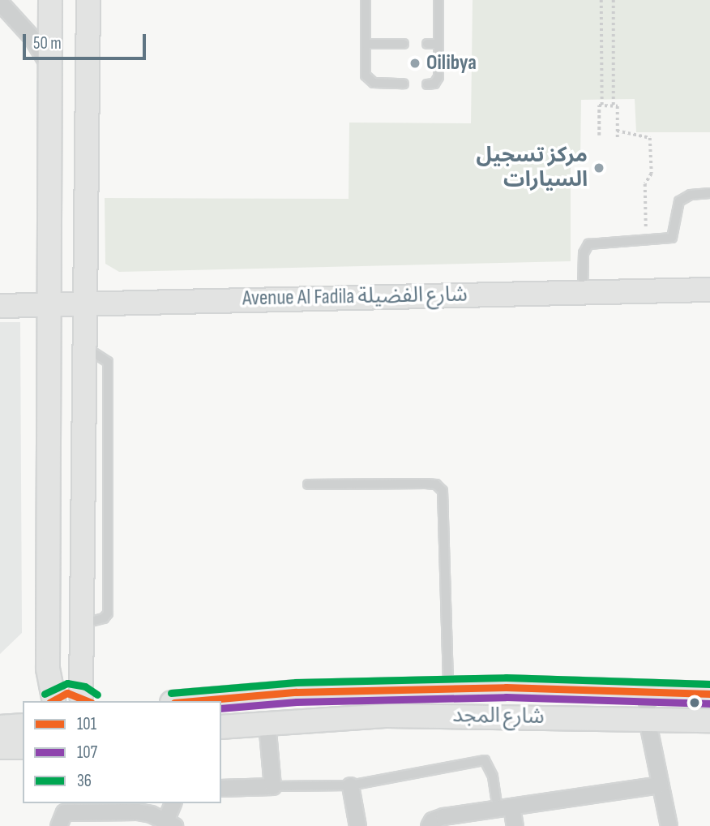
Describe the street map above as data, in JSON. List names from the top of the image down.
{
  "streets": {
    "street": ["Avenue Al Fadila شارع الفضيلة", "شارع المجد"]
  },
  "places": ["Oilibya", "مركز تسجيل السيارات"],
  "lines": ["transit line 36", "transit line 101", "transit line 107"],
  "legend": ["101", "107", "36"],
  "scale_bar": "50 m"
}
